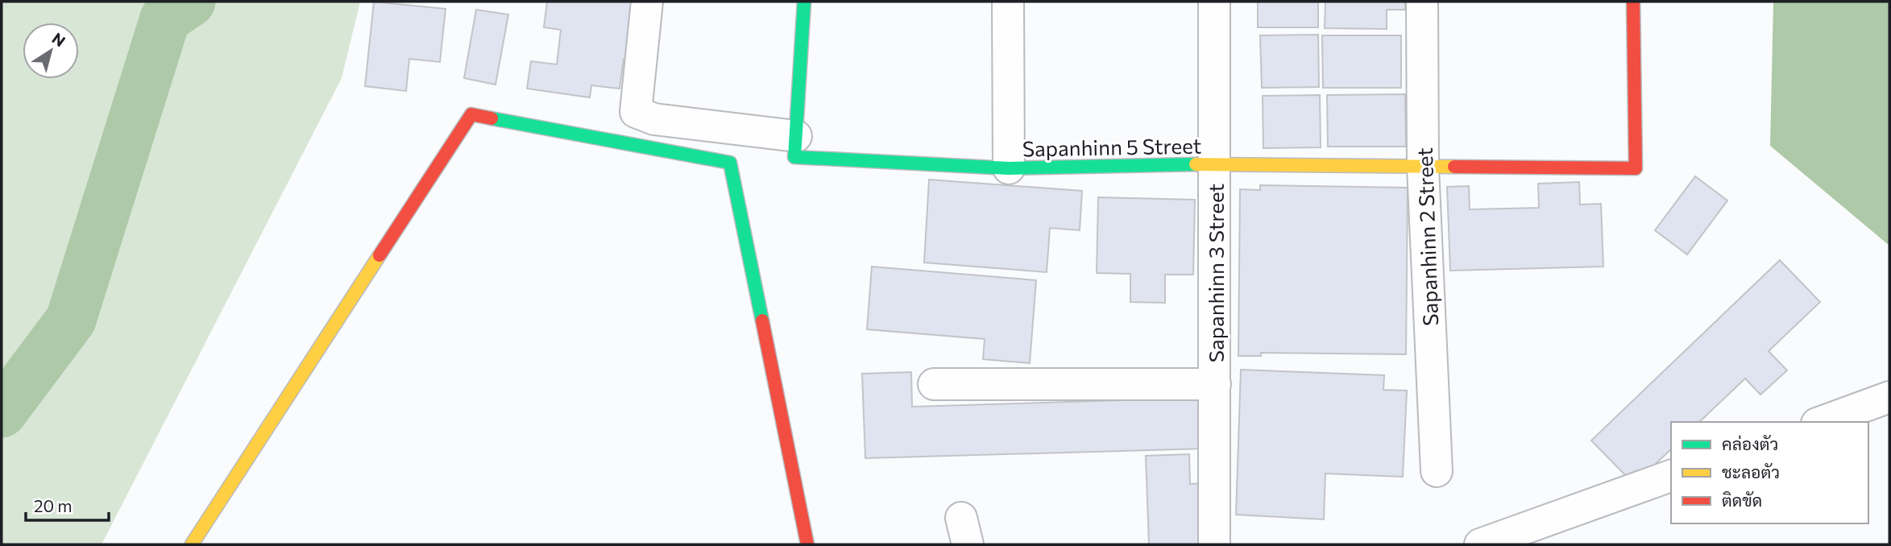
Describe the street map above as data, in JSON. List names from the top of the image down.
{
  "streets": {
    "street": ["Sapanhinn 5 Street", "Sapanhinn 2 Street", "Sapanhinn 3 Street"]
  },
  "crossings": [
    ["Sapanhinn 5 Street", "Sapanhinn 2 Street"],
    ["Sapanhinn 5 Street", "Sapanhinn 3 Street"]
  ],
  "legend": ["คล่องตัว", "ชะลอตัว", "ติดขัด"],
  "scale_bar": "20 m",
  "north": "top right"
}
